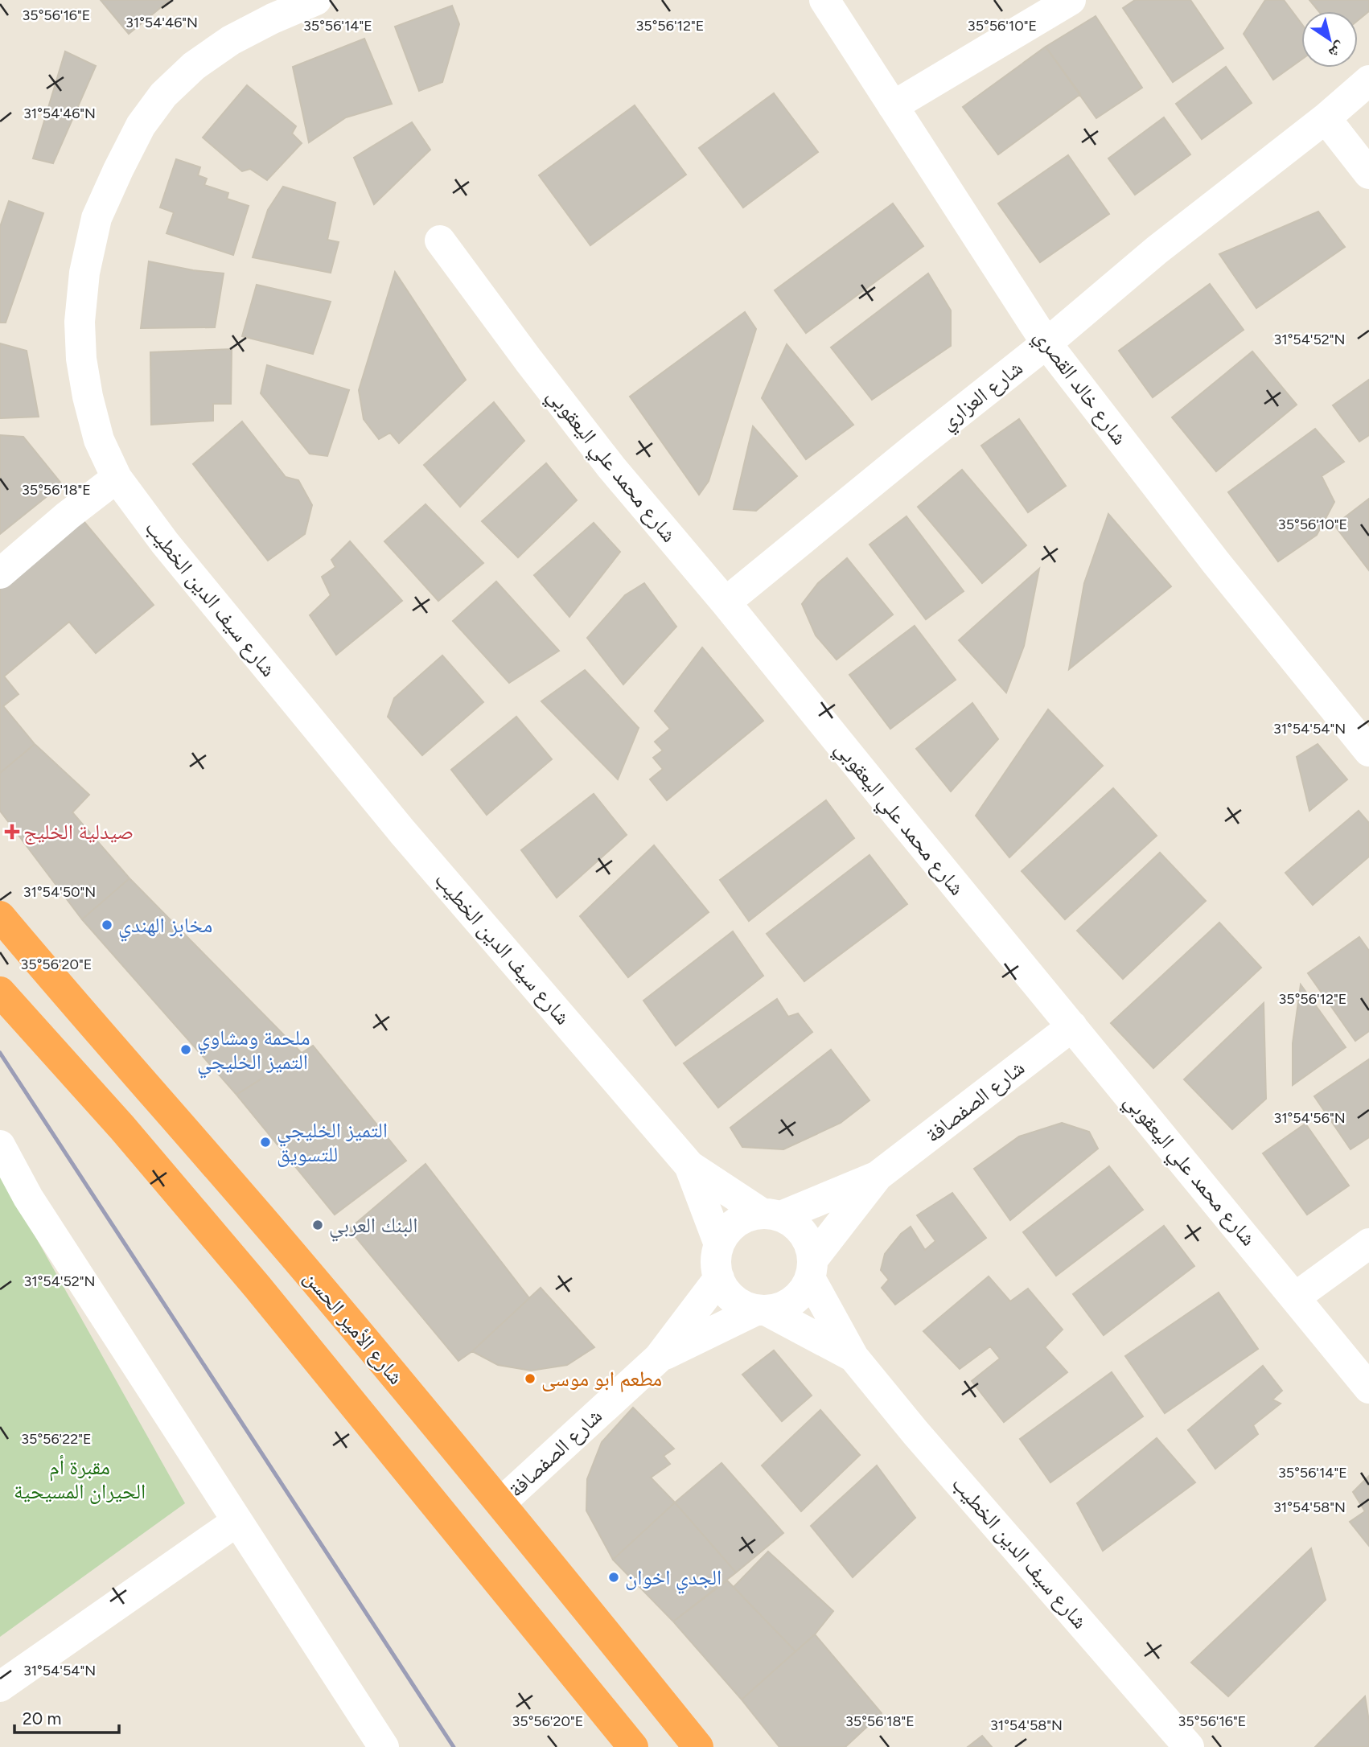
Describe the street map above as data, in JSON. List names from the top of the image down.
{
  "streets": {
    "highway": ["شارع الأمير الحسن"],
    "street": [
      "شارع خالد القصري",
      "شارع العزاري",
      "شارع محمد علي اليعقوبي",
      "شارع سيف الدين الخطيب",
      "شارع الصفصافة"
    ]
  },
  "crossings": [
    ["شارع خالد القصري", "شارع العزاري"],
    ["شارع العزاري", "شارع محمد علي اليعقوبي"],
    ["شارع محمد علي اليعقوبي", "شارع الصفصافة"],
    ["شارع سيف الدين الخطيب", "شارع الصفصافة"],
    ["شارع الصفصافة", "شارع الأمير الحسن"]
  ],
  "parks": ["مقبرة أم الحيران المسيحية"],
  "places": {
    "health": ["صيدلية الخليج"],
    "other": [
      "مخابز الهندي",
      "ملحمة ومشاوي التميز الخليجي",
      "التميز الخليجي للتسويق",
      "البنك العربي",
      "مطعم ابو موسى",
      "الجدي اخوان"
    ]
  },
  "scale_bar": "20 m",
  "north": "bottom right",
  "coordinates": [
    "35°56'16\"E",
    "31°54'46\"N",
    "35°56'14\"E",
    "35°56'12\"E",
    "35°56'10\"E",
    "31°54'52\"N",
    "35°56'18\"E",
    "31°54'54\"N",
    "31°54'50\"N",
    "35°56'20\"E",
    "31°54'56\"N",
    "35°56'22\"E",
    "31°54'58\"N"
  ]
}
